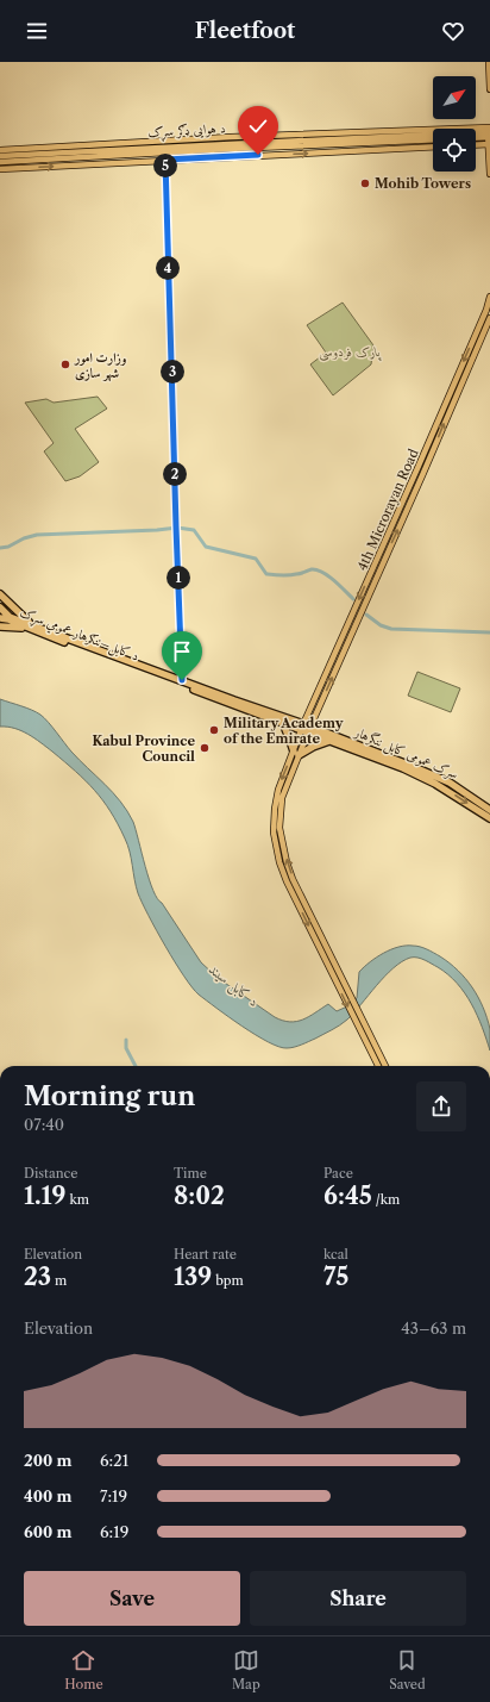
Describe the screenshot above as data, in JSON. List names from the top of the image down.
{
  "streets": {
    "highway": ["د کابل–ننګرهار عمومي سړک", "سرک عمومی کابل ننگرهار"],
    "main road": ["د هوایی ډګر سړک", "4th Microrayan Road"]
  },
  "crossings": [
    ["4th Microrayan Road", "د کابل–ننګرهار عمومي سړک"],
    ["4th Microrayan Road", "سرک عمومی کابل ننگرهار"],
    ["د کابل–ننګرهار عمومي سړک", "سرک عمومی کابل ننگرهار"]
  ],
  "water": ["د کابل سيند"],
  "parks": ["پارک فردوسی"],
  "places": [
    "Mohib Towers",
    "وزارت امور شهر سازی",
    "Military Academy of the Emirate",
    "Kabul Province Council"
  ],
  "north": "top right",
  "page": {
    "header": "Fleetfoot",
    "pins": [
      "5",
      "4",
      "3",
      "2",
      "1"
    ],
    "heading": ["Morning run", "07:40"],
    "stats": [
      ["Distance", "1.19 km"],
      ["Time", "8:02"],
      ["Pace", "6:45 /km"],
      ["Elevation", "23 m"],
      ["Heart rate", "139 bpm"],
      ["kcal", "75"]
    ],
    "chart": ["Elevation", "43–63 m"],
    "list": [
      {
        "name": "200 m",
        "note": "6:21"
      },
      {
        "name": "400 m",
        "note": "7:19"
      },
      {
        "name": "600 m",
        "note": "6:19"
      }
    ],
    "buttons": ["Save", "Share"],
    "tabs": ["Home", "Map", "Saved"]
  }
}
